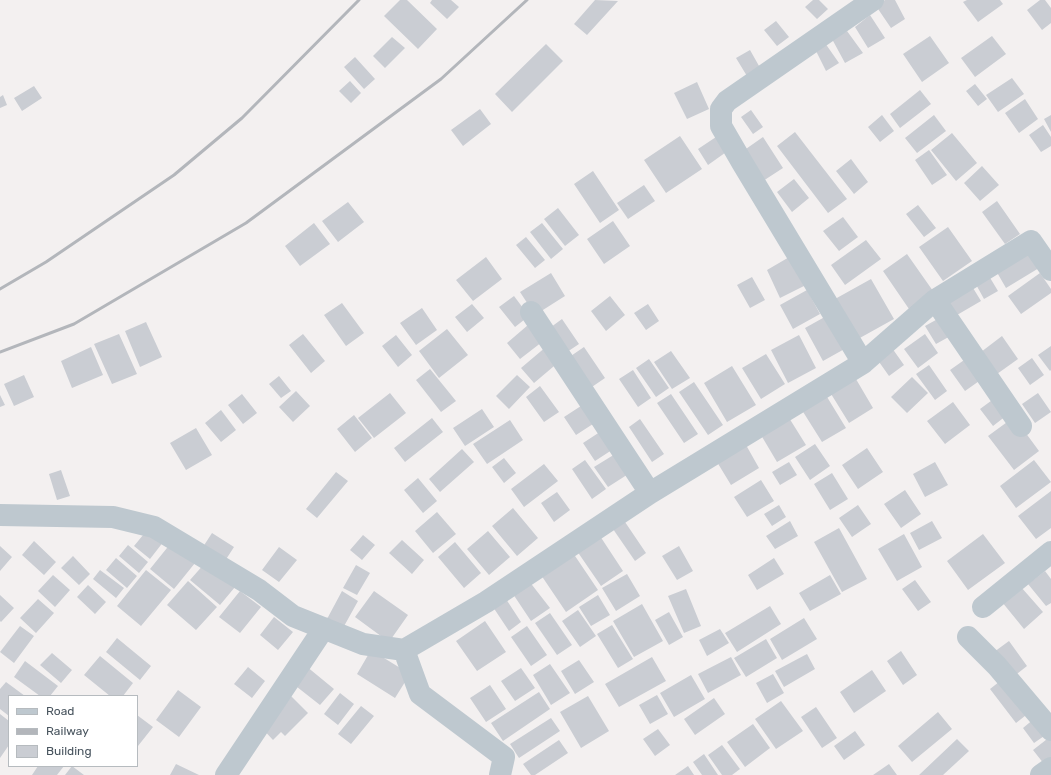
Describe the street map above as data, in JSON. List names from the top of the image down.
{
  "legend": ["Road", "Railway", "Building"]
}
